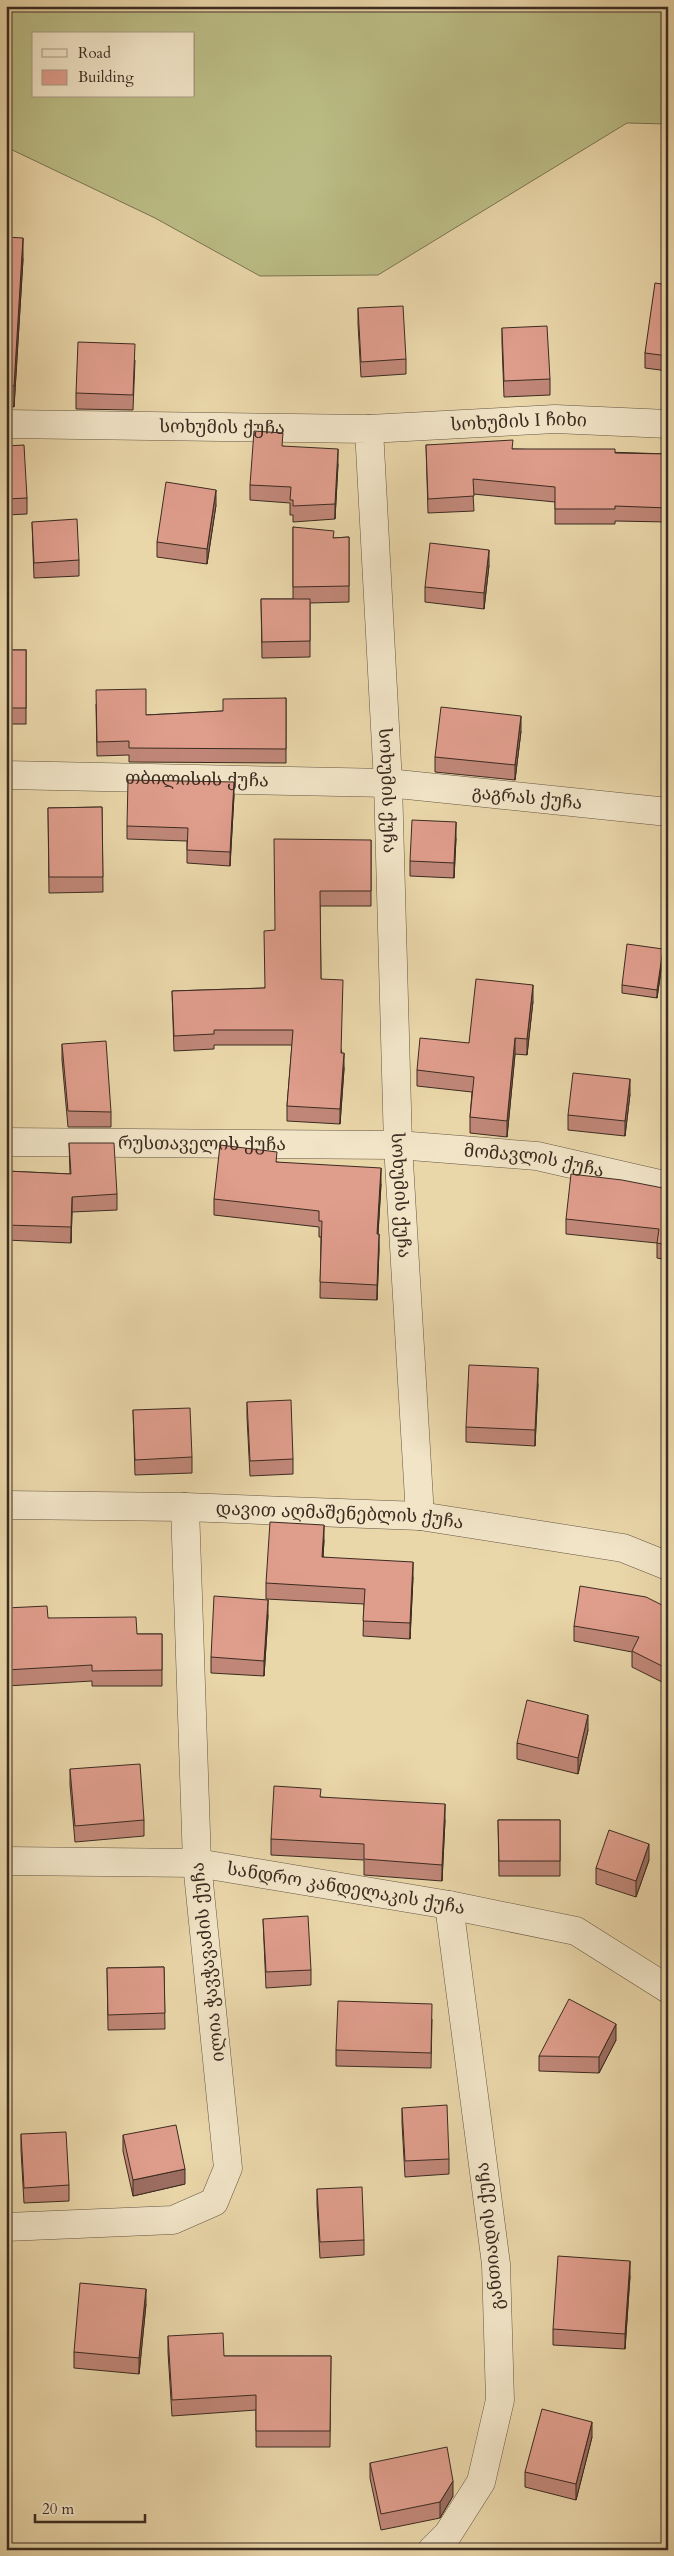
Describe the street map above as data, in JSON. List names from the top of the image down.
{
  "streets": {
    "street": [
      "სოხუმის I ჩიხი",
      "სოხუმის ქუჩა",
      "თბილისის ქუჩა",
      "გაგრას ქუჩა",
      "რუსთაველის ქუჩა",
      "მომავლის ქუჩა",
      "დავით აღმაშენებლის ქუჩა",
      "სანდრო კანდელაკის ქუჩა",
      "ილია ჭავჭავაძის ქუჩა",
      "განთიადის ქუჩა"
    ]
  },
  "crossings": [
    ["სოხუმის I ჩიხი", "სოხუმის ქუჩა"],
    ["სოხუმის ქუჩა", "თბილისის ქუჩა"],
    ["სოხუმის ქუჩა", "გაგრას ქუჩა"],
    ["სოხუმის ქუჩა", "რუსთაველის ქუჩა"],
    ["სოხუმის ქუჩა", "მომავლის ქუჩა"],
    ["სოხუმის ქუჩა", "დავით აღმაშენებლის ქუჩა"],
    ["თბილისის ქუჩა", "გაგრას ქუჩა"],
    ["რუსთაველის ქუჩა", "მომავლის ქუჩა"],
    ["დავით აღმაშენებლის ქუჩა", "ილია ჭავჭავაძის ქუჩა"],
    ["სანდრო კანდელაკის ქუჩა", "ილია ჭავჭავაძის ქუჩა"],
    ["სანდრო კანდელაკის ქუჩა", "განთიადის ქუჩა"]
  ],
  "legend": ["Road", "Building"],
  "scale_bar": "20 m"
}
